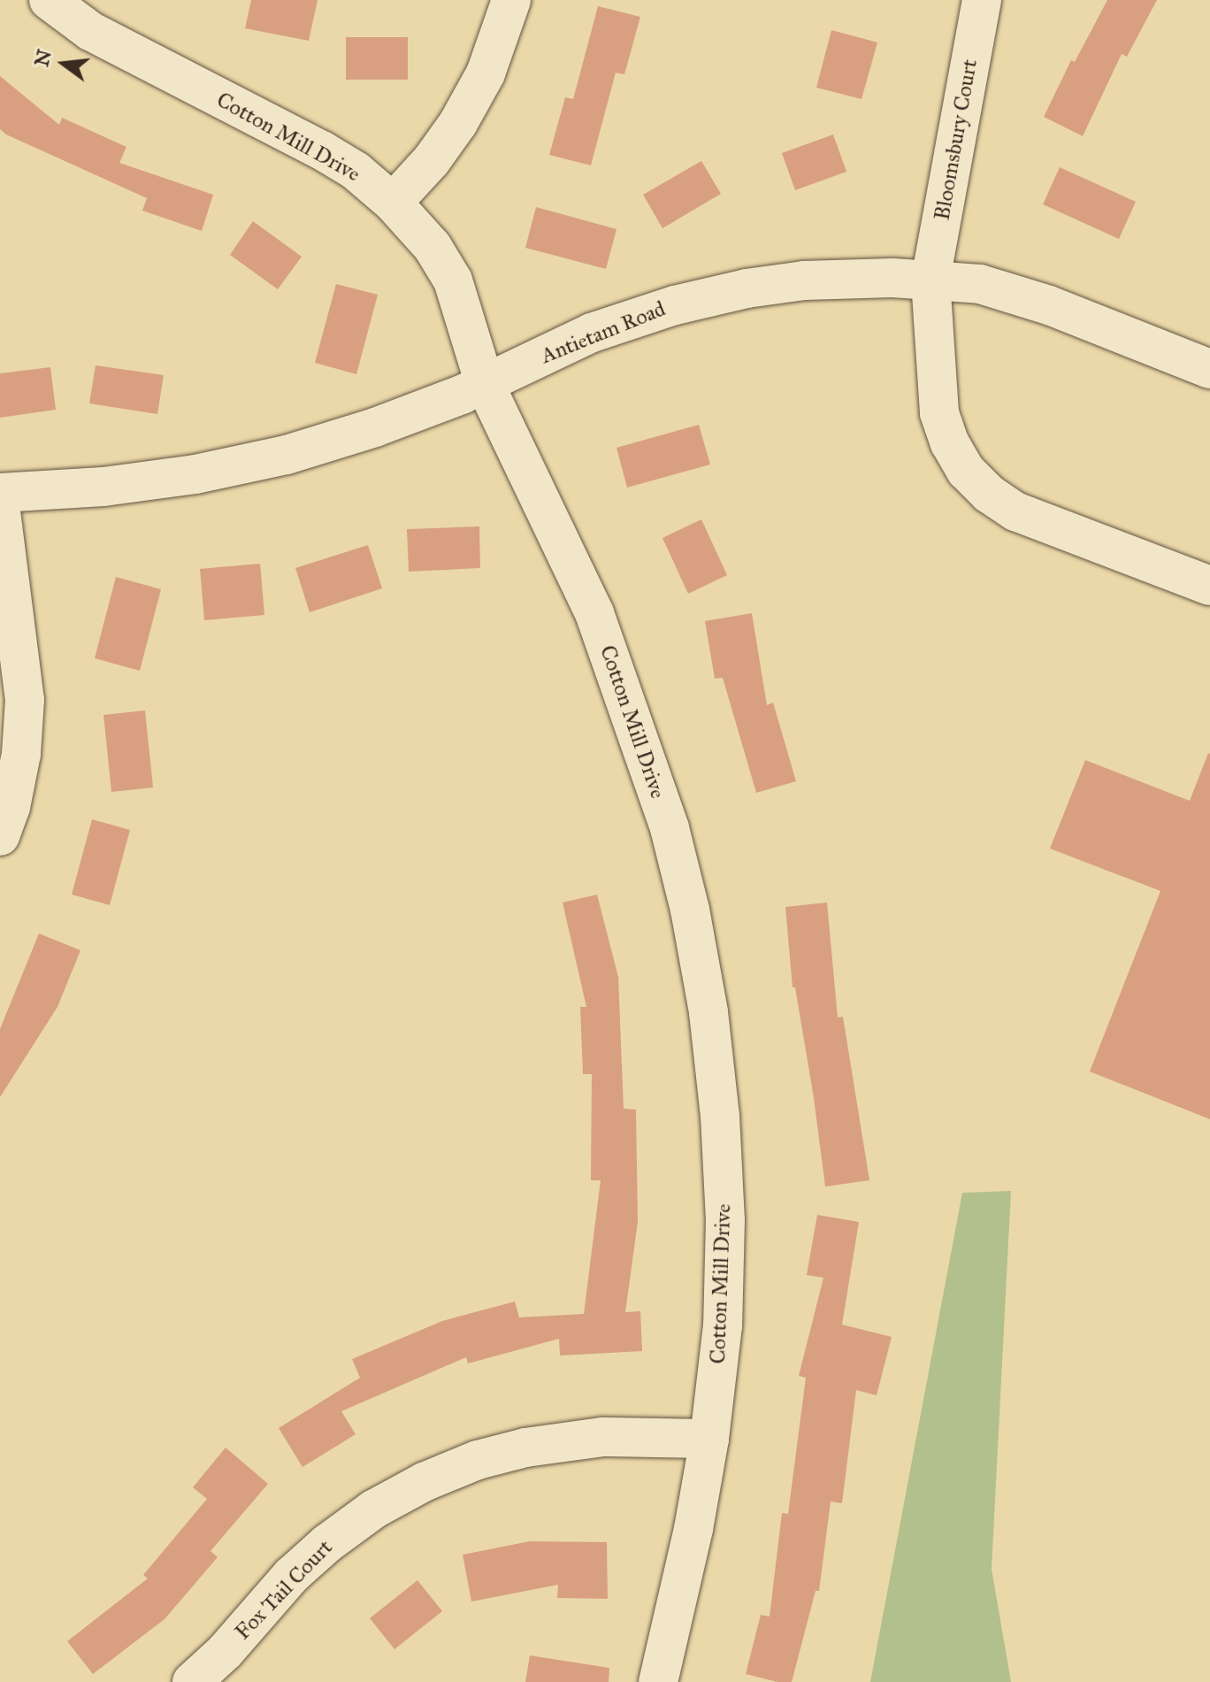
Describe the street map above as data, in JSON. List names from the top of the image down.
{
  "streets": {
    "street": [
      "Cotton Mill Drive",
      "Bloomsbury Court",
      "Antietam Road",
      "Fox Tail Court"
    ]
  },
  "crossings": [
    ["Cotton Mill Drive", "Antietam Road"],
    ["Cotton Mill Drive", "Fox Tail Court"],
    ["Bloomsbury Court", "Antietam Road"]
  ],
  "north": "left"
}
